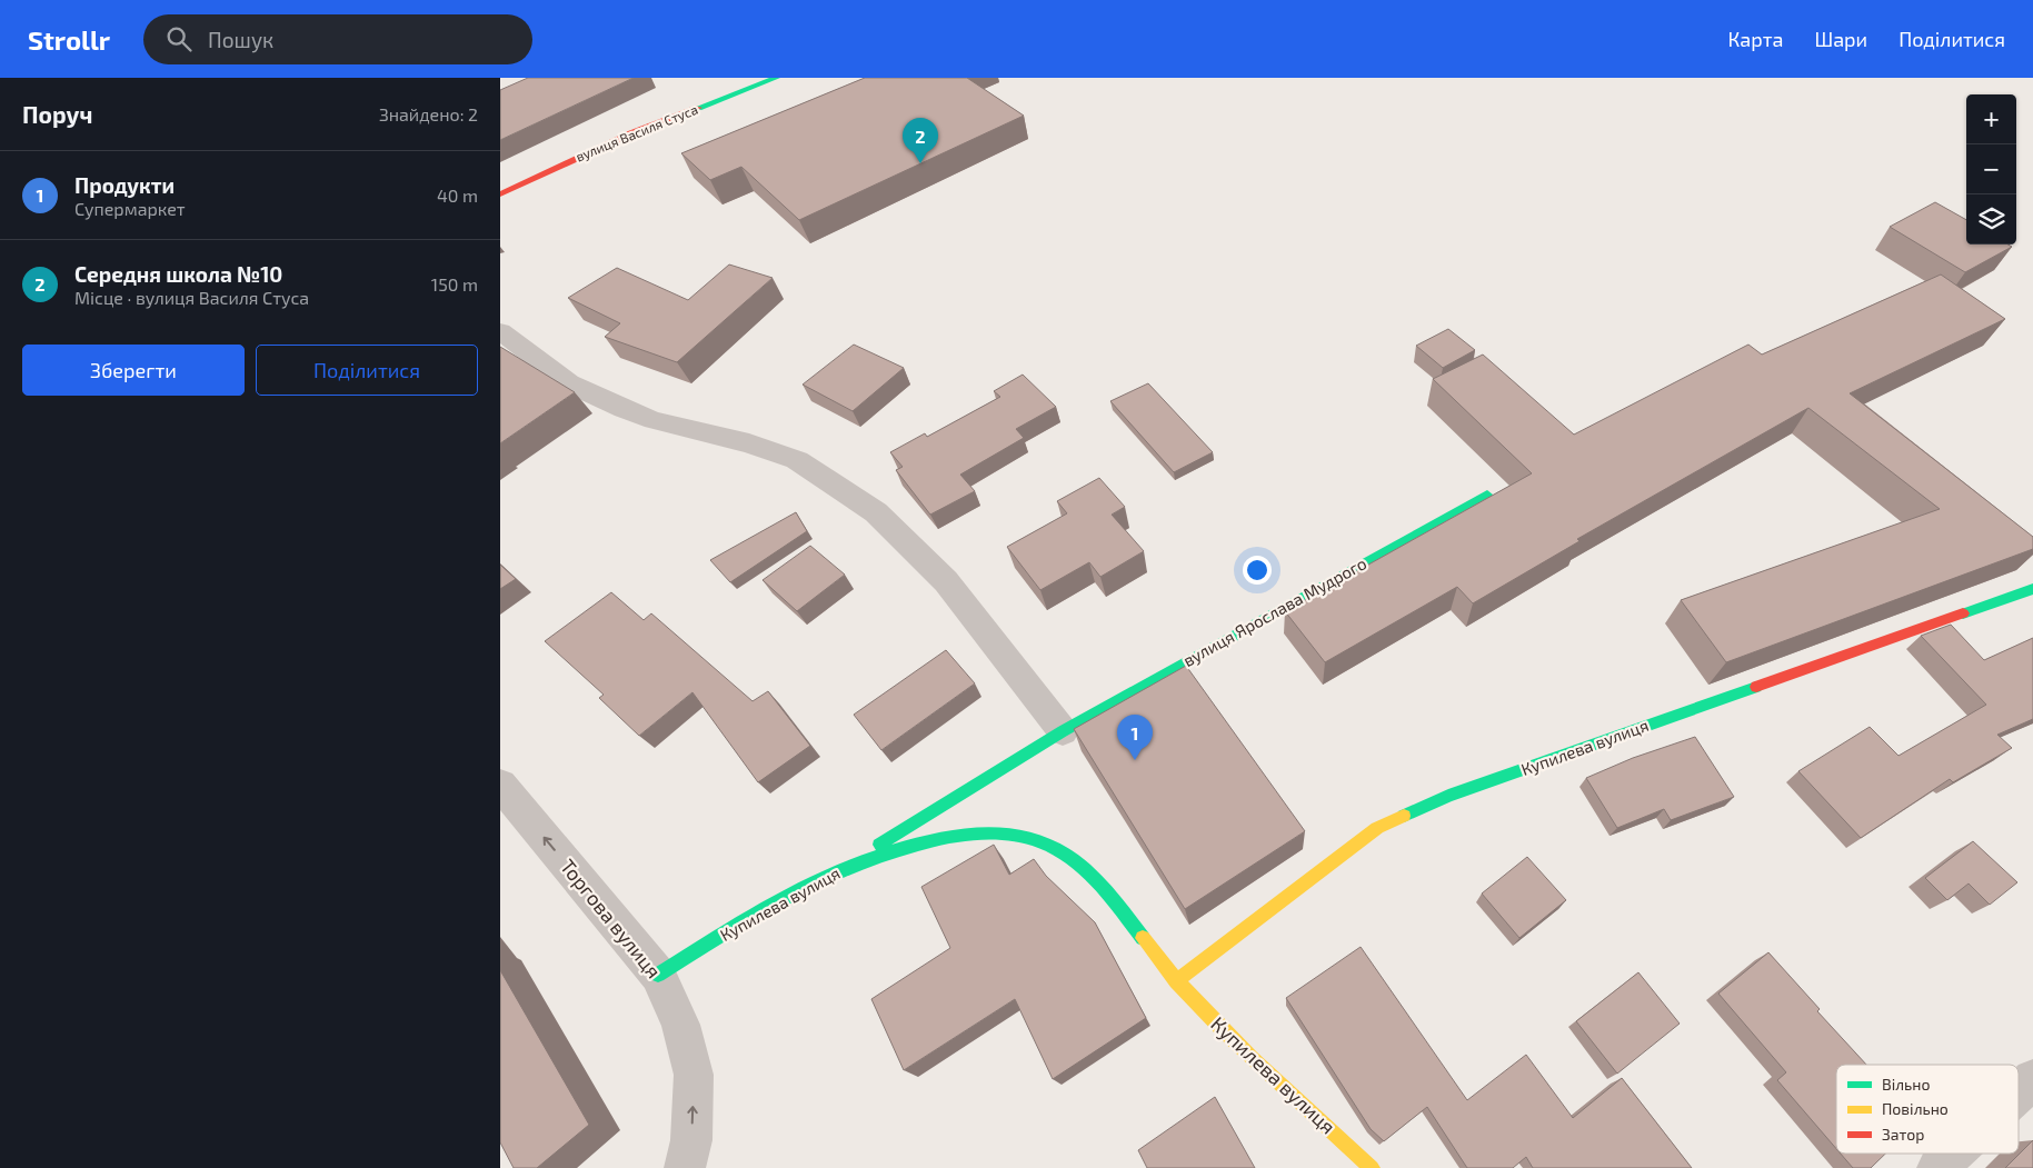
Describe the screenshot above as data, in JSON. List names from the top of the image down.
{
  "streets": {
    "street": [
      "вулиця Василя Стуса",
      "вулиця Ярослава Мудрого",
      "Купилева вулиця",
      "Торгова вулиця"
    ]
  },
  "crossings": [
    ["вулиця Ярослава Мудрого", "Купилева вулиця"],
    ["Купилева вулиця", "Торгова вулиця"]
  ],
  "one_way": ["Торгова вулиця"],
  "legend": ["Вільно", "Повільно", "Затор"],
  "page": {
    "header": "Strollr",
    "search": "Пошук",
    "nav": ["Карта", "Шари", "Поділитися"],
    "heading": ["Поруч", "Знайдено: 2"],
    "map_buttons": ["+", "−"],
    "pins": ["2", "1"],
    "list": [
      {
        "mark": "1",
        "name": "Продукти",
        "note": "Супермаркет",
        "value": "40 m"
      },
      {
        "mark": "2",
        "name": "Середня школа №10",
        "note": "Місце · вулиця Василя Стуса",
        "value": "150 m"
      }
    ],
    "buttons": ["Зберегти", "Поділитися"]
  }
}
